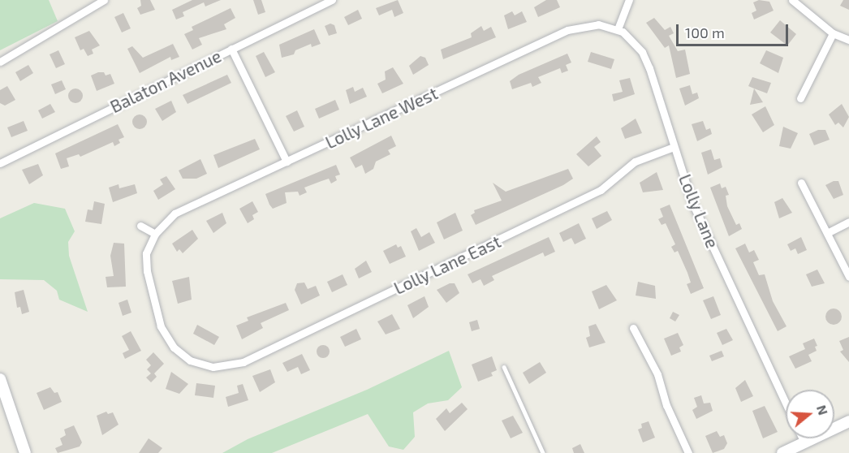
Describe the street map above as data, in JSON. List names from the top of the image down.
{
  "streets": {
    "street": [
      "Balaton Avenue",
      "Lolly Lane West",
      "Lolly Lane",
      "Lolly Lane East"
    ]
  },
  "crossings": [
    ["Lolly Lane West", "Lolly Lane"],
    ["Lolly Lane West", "Lolly Lane East"],
    ["Lolly Lane", "Lolly Lane East"]
  ],
  "scale_bar": "100 m",
  "north": "right"
}
